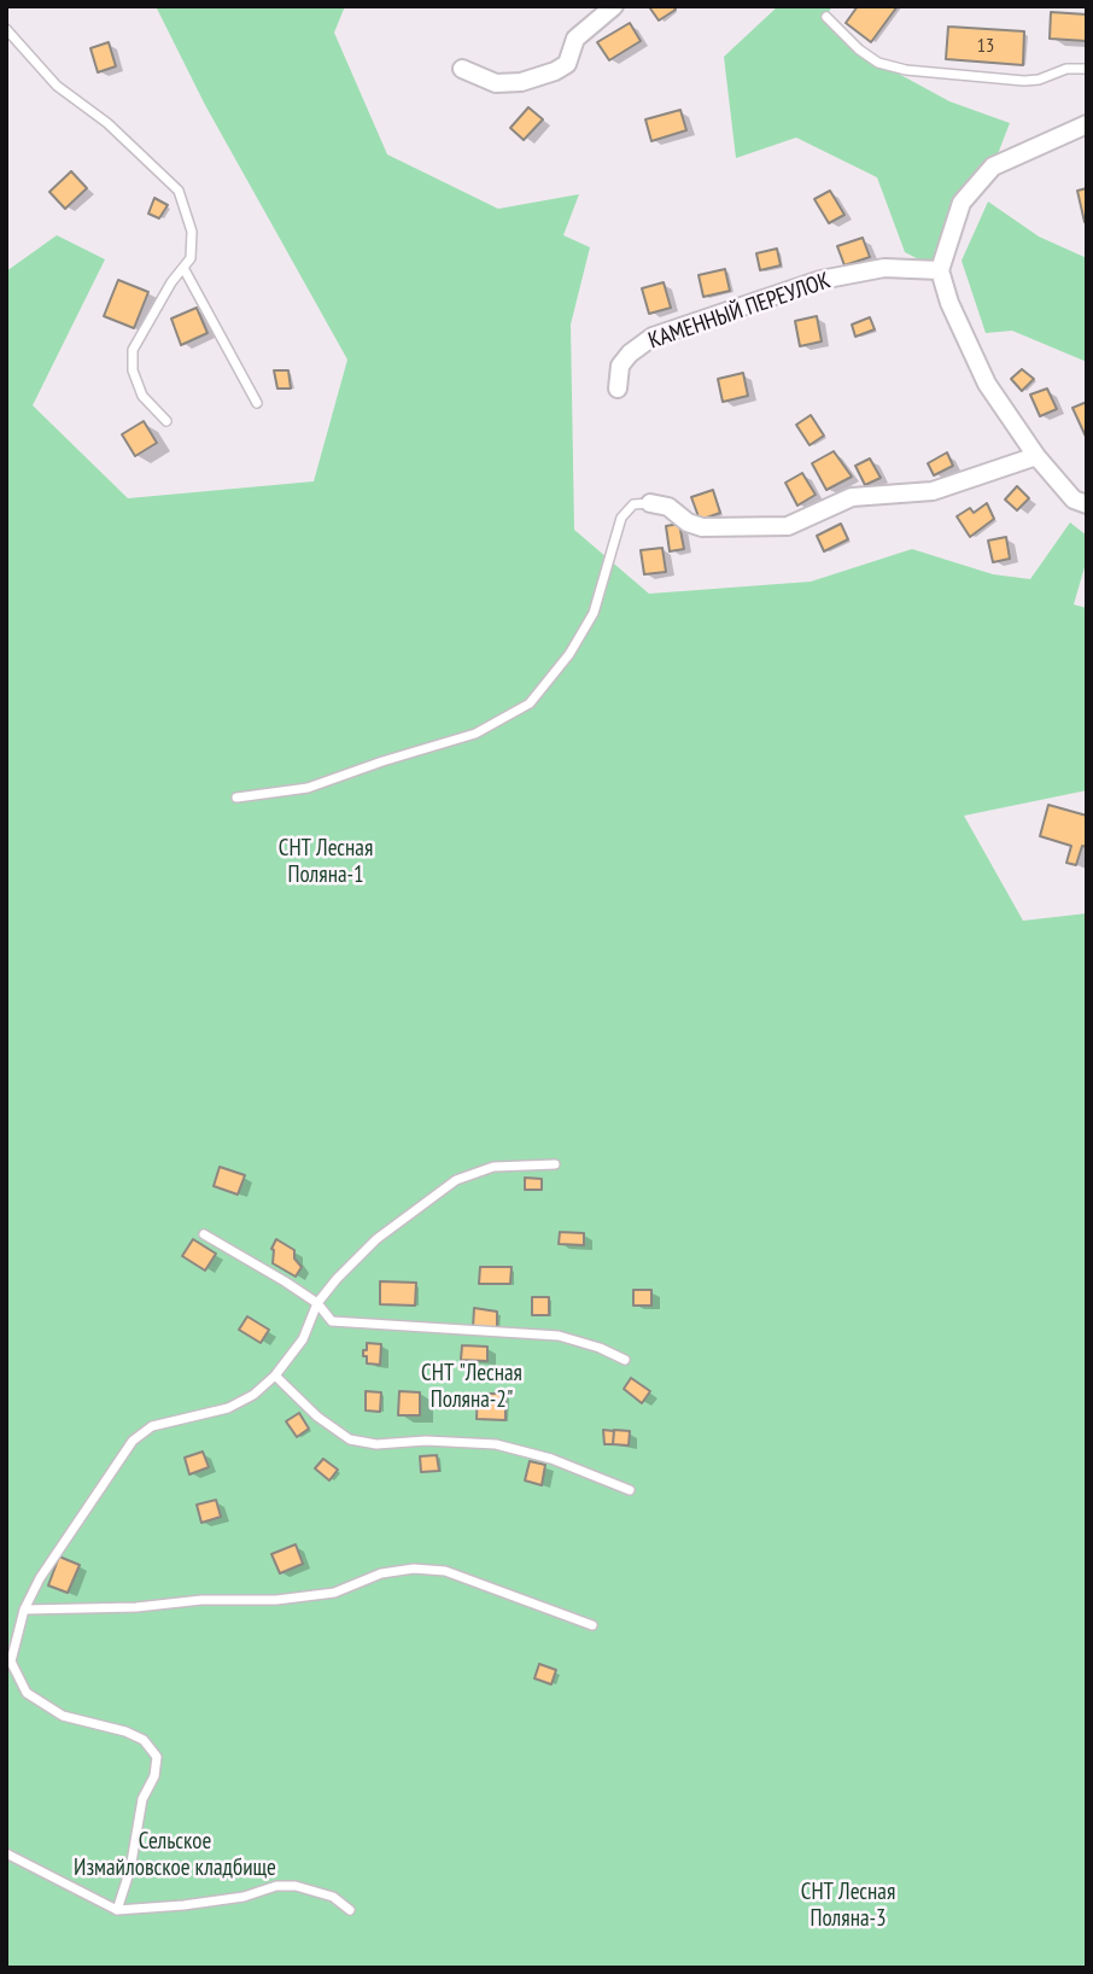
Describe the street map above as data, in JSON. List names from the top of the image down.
{
  "streets": {
    "street": ["КАМЕННЫЙ ПЕРЕУЛОК"]
  },
  "parks": [
    "СНТ Лесная Поляна-1",
    "СНТ \"Лесная Поляна-2\"",
    "Сельское Измайловское кладбище",
    "СНТ Лесная Поляна-3"
  ],
  "house_numbers": ["13"]
}
